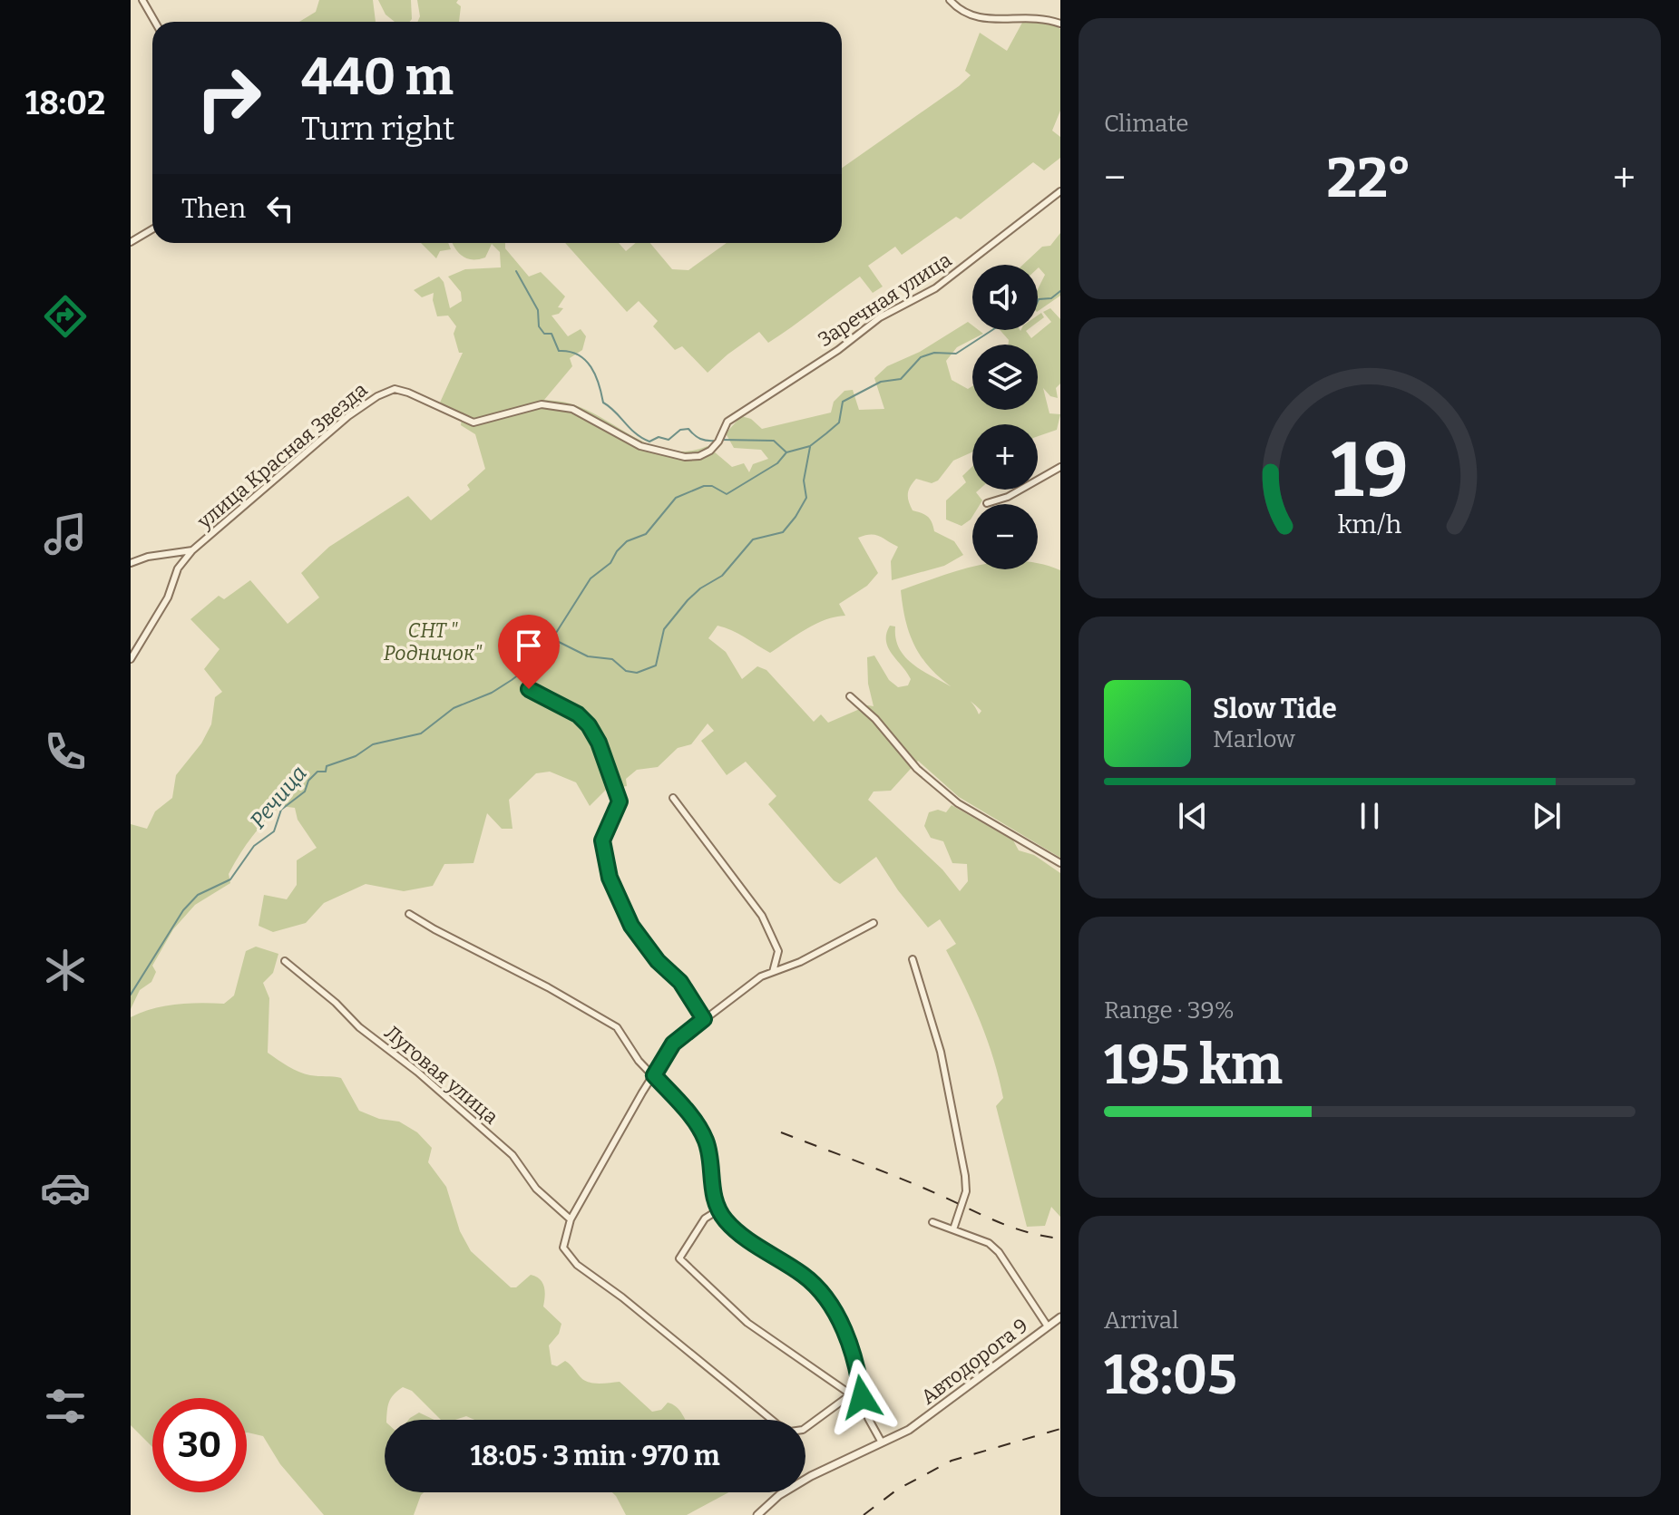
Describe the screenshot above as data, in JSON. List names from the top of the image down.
{
  "streets": {
    "street": [
      "Заречная улица",
      "улица Красная Звезда",
      "Луговая улица",
      "Автодорога 9"
    ]
  },
  "crossings": [
    ["Заречная улица", "улица Красная Звезда"]
  ],
  "water": ["Речица"],
  "parks": ["СНТ \" Родничок\""],
  "page": {
    "tabs": "18:02",
    "tile": [
      "Climate",
      ["Range · 39%", "195 km"],
      ["Arrival", "18:05"]
    ],
    "turn": ["440 m", "Turn right"],
    "heat": ["−", "22°", "+"],
    "then": "Then",
    "map_buttons": ["+", "−"],
    "song": ["Slow Tide", "Marlow"],
    "limit": "30",
    "trip": "18:05 · 3 min · 970 m",
    "gauge": ["19", "km/h"]
  }
}
